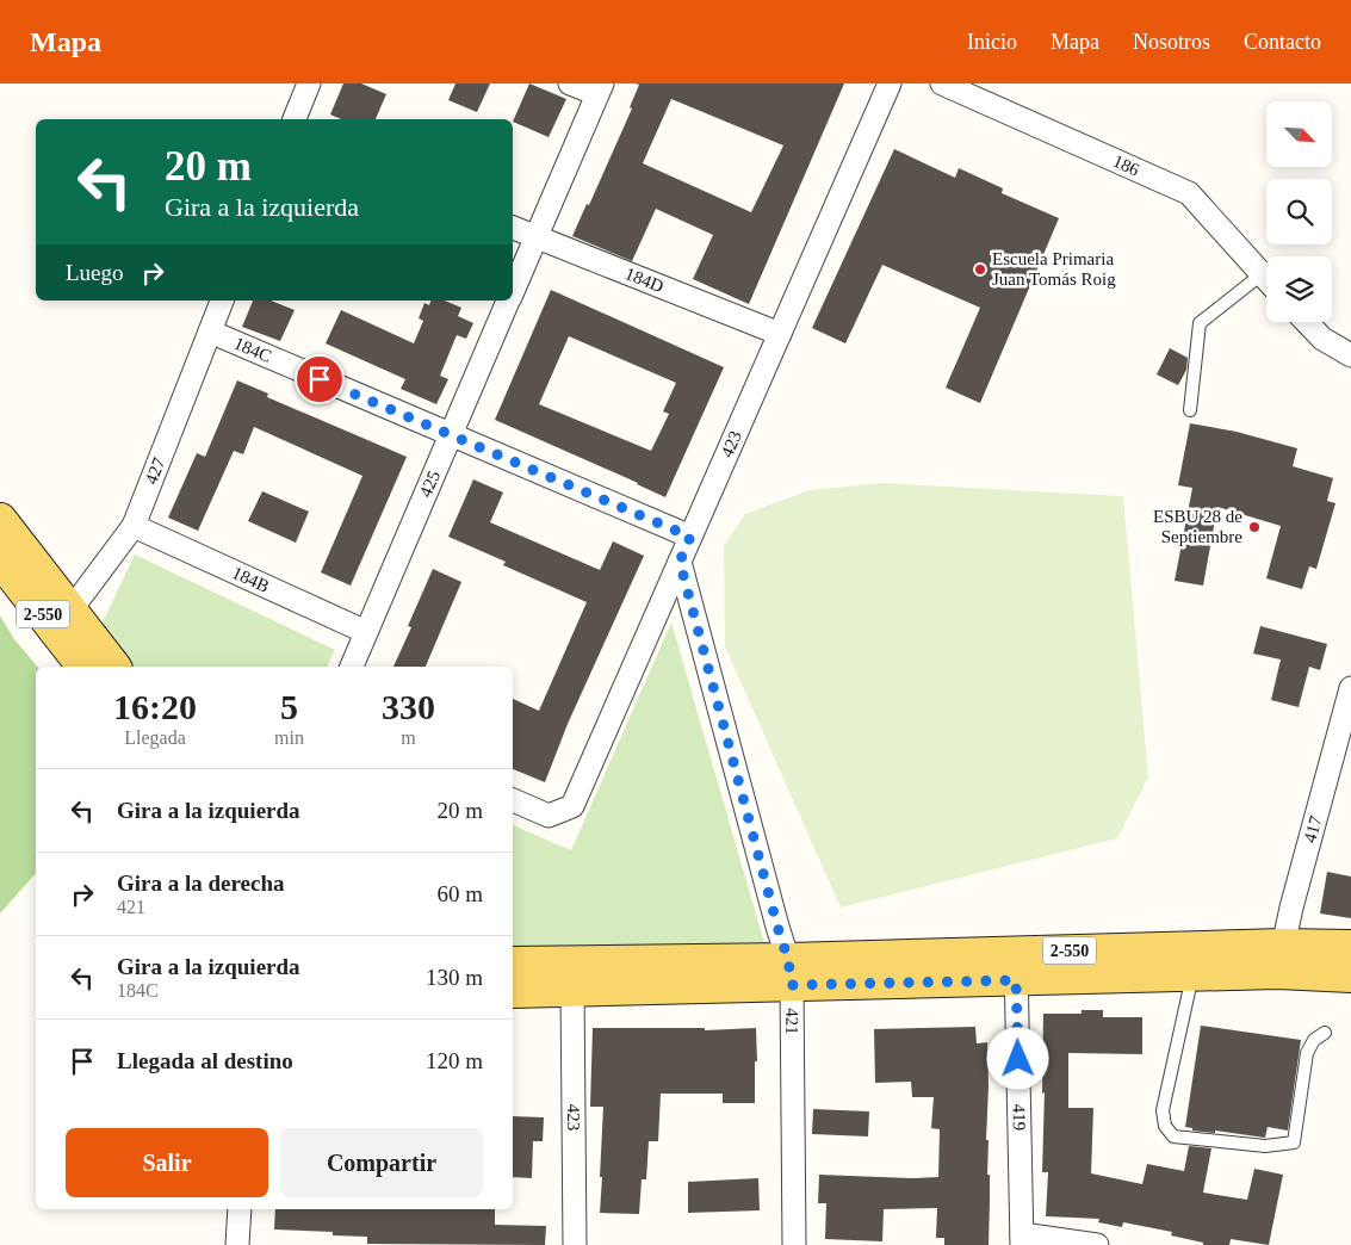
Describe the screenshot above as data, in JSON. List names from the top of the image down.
{
  "streets": {
    "main road": ["2-550"],
    "street": [
      "186",
      "184D",
      "184C",
      "423",
      "427",
      "425",
      "184B",
      "417",
      "421",
      "419"
    ]
  },
  "crossings": [
    ["184D", "423"],
    ["184D", "425"],
    ["184C", "423"],
    ["184C", "427"],
    ["184C", "425"],
    ["423", "2-550"],
    ["423", "421"],
    ["427", "184B"],
    ["427", "2-550"],
    ["425", "184B"],
    ["2-550", "417"],
    ["2-550", "421"],
    ["2-550", "419"]
  ],
  "places": ["Escuela Primaria Juan Tomás Roig", "ESBU 28 de Septiembre"],
  "north": "bottom right",
  "page": {
    "header": "Mapa",
    "nav": [
      "Inicio",
      "Mapa",
      "Nosotros",
      "Contacto"
    ],
    "turn": ["20 m", "Gira a la izquierda"],
    "then": "Luego",
    "eta": [
      "16:20",
      "Llegada",
      "5",
      "min",
      "330",
      "m"
    ],
    "list": [
      {
        "name": "Gira a la izquierda",
        "value": "20 m"
      },
      {
        "name": "Gira a la derecha",
        "note": "421",
        "value": "60 m"
      },
      {
        "name": "Gira a la izquierda",
        "note": "184C",
        "value": "130 m"
      },
      {
        "name": "Llegada al destino",
        "value": "120 m"
      }
    ],
    "buttons": ["Salir", "Compartir"]
  }
}
